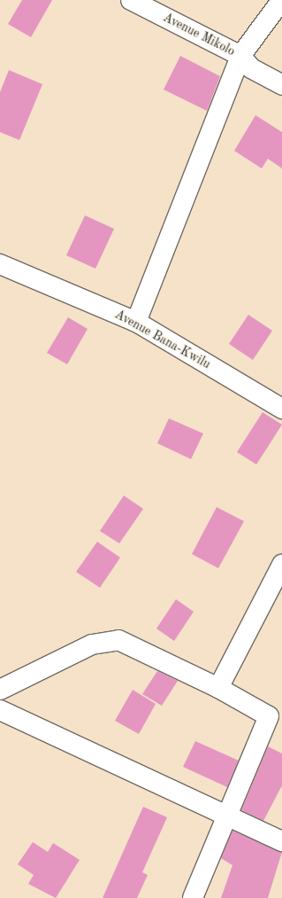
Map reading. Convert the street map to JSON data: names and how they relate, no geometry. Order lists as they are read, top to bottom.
{
  "streets": {
    "street": ["Avenue Mikolo", "Avenue Bana-Kwilu"]
  }
}
